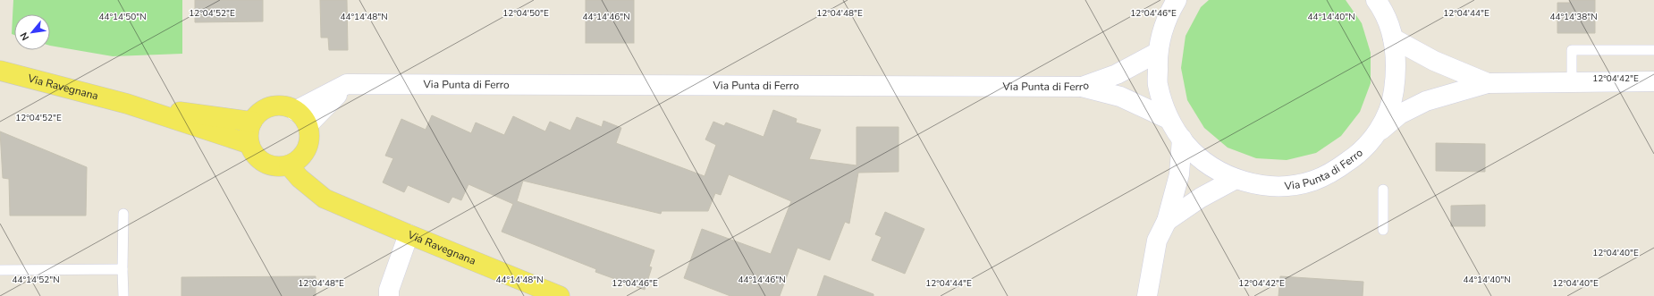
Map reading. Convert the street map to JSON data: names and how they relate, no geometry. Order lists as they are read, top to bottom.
{
  "streets": {
    "main road": ["Via Ravegnana"],
    "street": ["Via Punta di Ferro"]
  },
  "crossings": [
    ["Via Punta di Ferro", "Via Ravegnana"]
  ],
  "north": "bottom left",
  "coordinates": [
    "12°04'52\"E",
    "12°04'50\"E",
    "12°04'44\"E",
    "12°04'48\"E",
    "12°04'46\"E",
    "44°14'50\"N",
    "44°14'48\"N",
    "44°14'46\"N",
    "44°14'40\"N",
    "44°14'38\"N",
    "12°04'42\"E",
    "12°04'40\"E",
    "44°14'52\"N"
  ]
}
